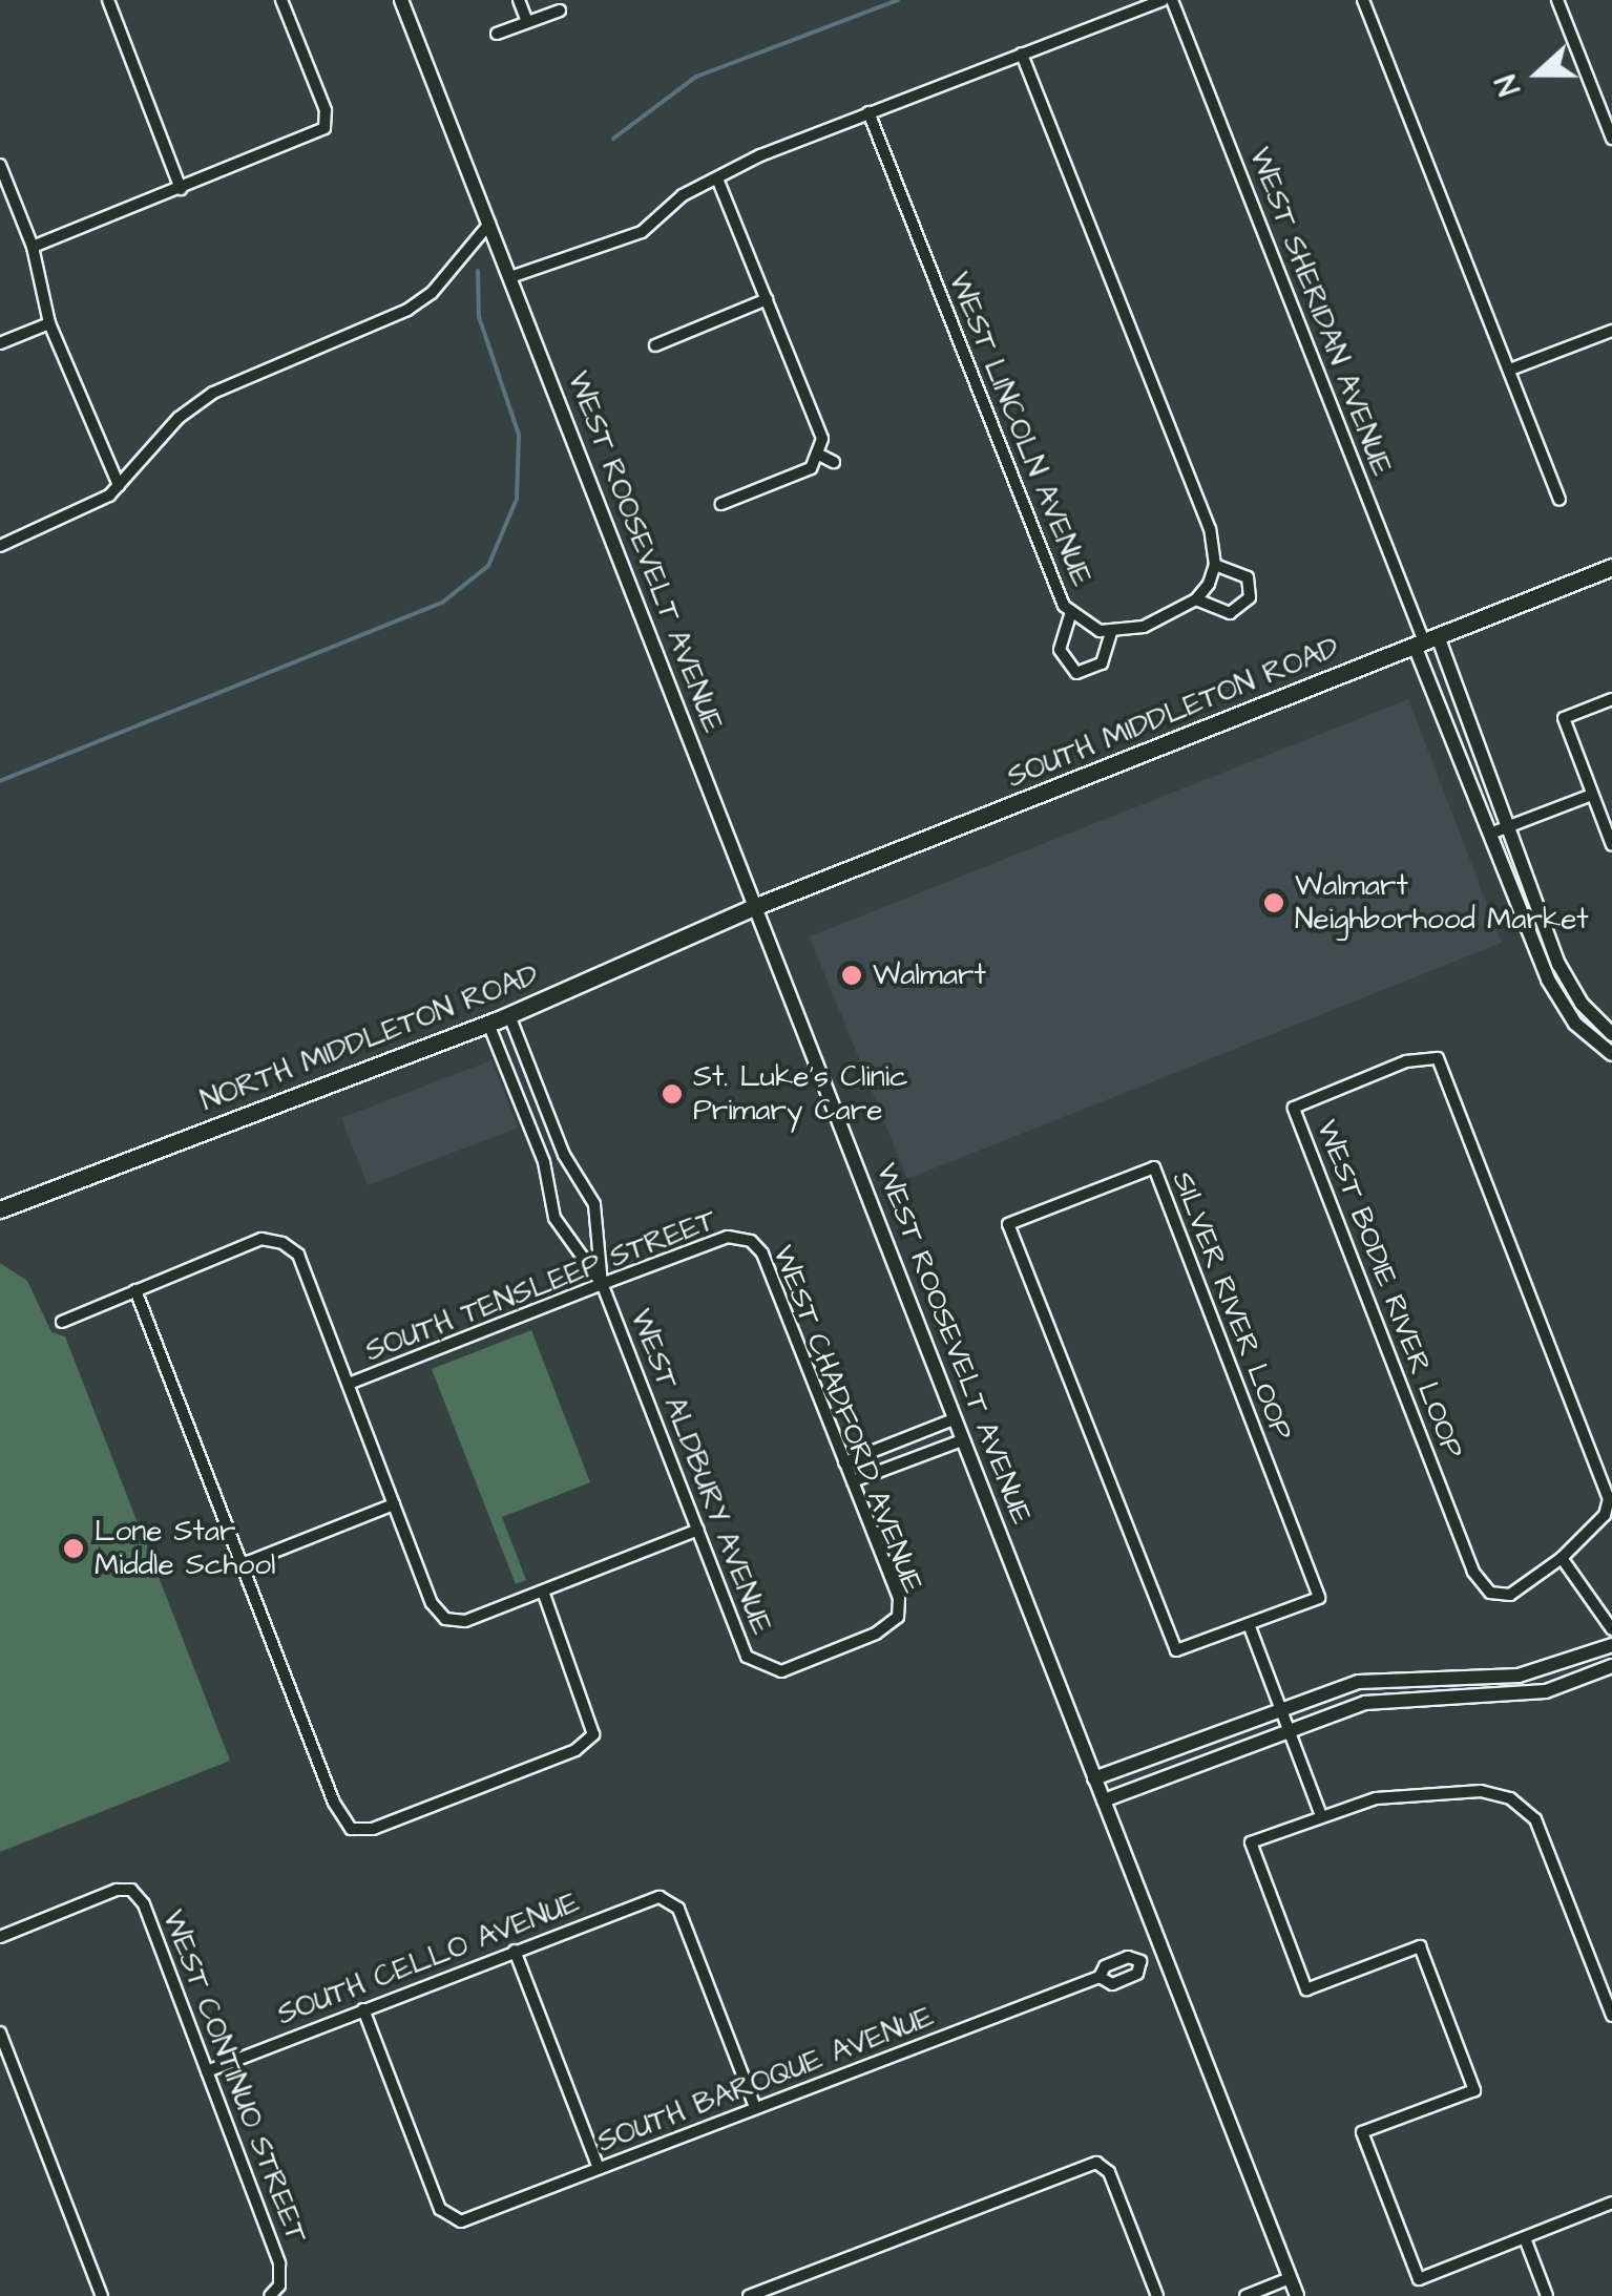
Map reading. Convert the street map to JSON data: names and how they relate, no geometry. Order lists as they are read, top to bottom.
{
  "streets": {
    "main road": ["SOUTH MIDDLETON ROAD", "NORTH MIDDLETON ROAD"],
    "street": [
      "WEST SHERIDAN AVENUE",
      "WEST LINCOLN AVENUE",
      "WEST ROOSEVELT AVENUE",
      "SOUTH TENSLEEP STREET",
      "WEST BODIE RIVER LOOP",
      "SILVER RIVER LOOP",
      "WEST CHADFORD AVENUE",
      "WEST ALDBURY AVENUE",
      "SOUTH CELLO AVENUE",
      "WEST CONTINUO STREET",
      "SOUTH BAROQUE AVENUE"
    ]
  },
  "crossings": [
    ["WEST SHERIDAN AVENUE", "SOUTH MIDDLETON ROAD"],
    ["WEST ROOSEVELT AVENUE", "SOUTH MIDDLETON ROAD"],
    ["WEST ROOSEVELT AVENUE", "NORTH MIDDLETON ROAD"],
    ["WEST ROOSEVELT AVENUE", "SOUTH BAROQUE AVENUE"],
    ["SOUTH MIDDLETON ROAD", "NORTH MIDDLETON ROAD"],
    ["NORTH MIDDLETON ROAD", "WEST ALDBURY AVENUE"],
    ["SOUTH TENSLEEP STREET", "WEST CHADFORD AVENUE"],
    ["SOUTH TENSLEEP STREET", "WEST ALDBURY AVENUE"],
    ["WEST CHADFORD AVENUE", "WEST ALDBURY AVENUE"],
    ["SOUTH CELLO AVENUE", "WEST CONTINUO STREET"],
    ["SOUTH CELLO AVENUE", "SOUTH BAROQUE AVENUE"]
  ],
  "places": [
    "Walmart Neighborhood Market",
    "Walmart",
    "St. Luke's Clinic Primary Care",
    "Lone Star Middle School"
  ],
  "north": "left"
}
